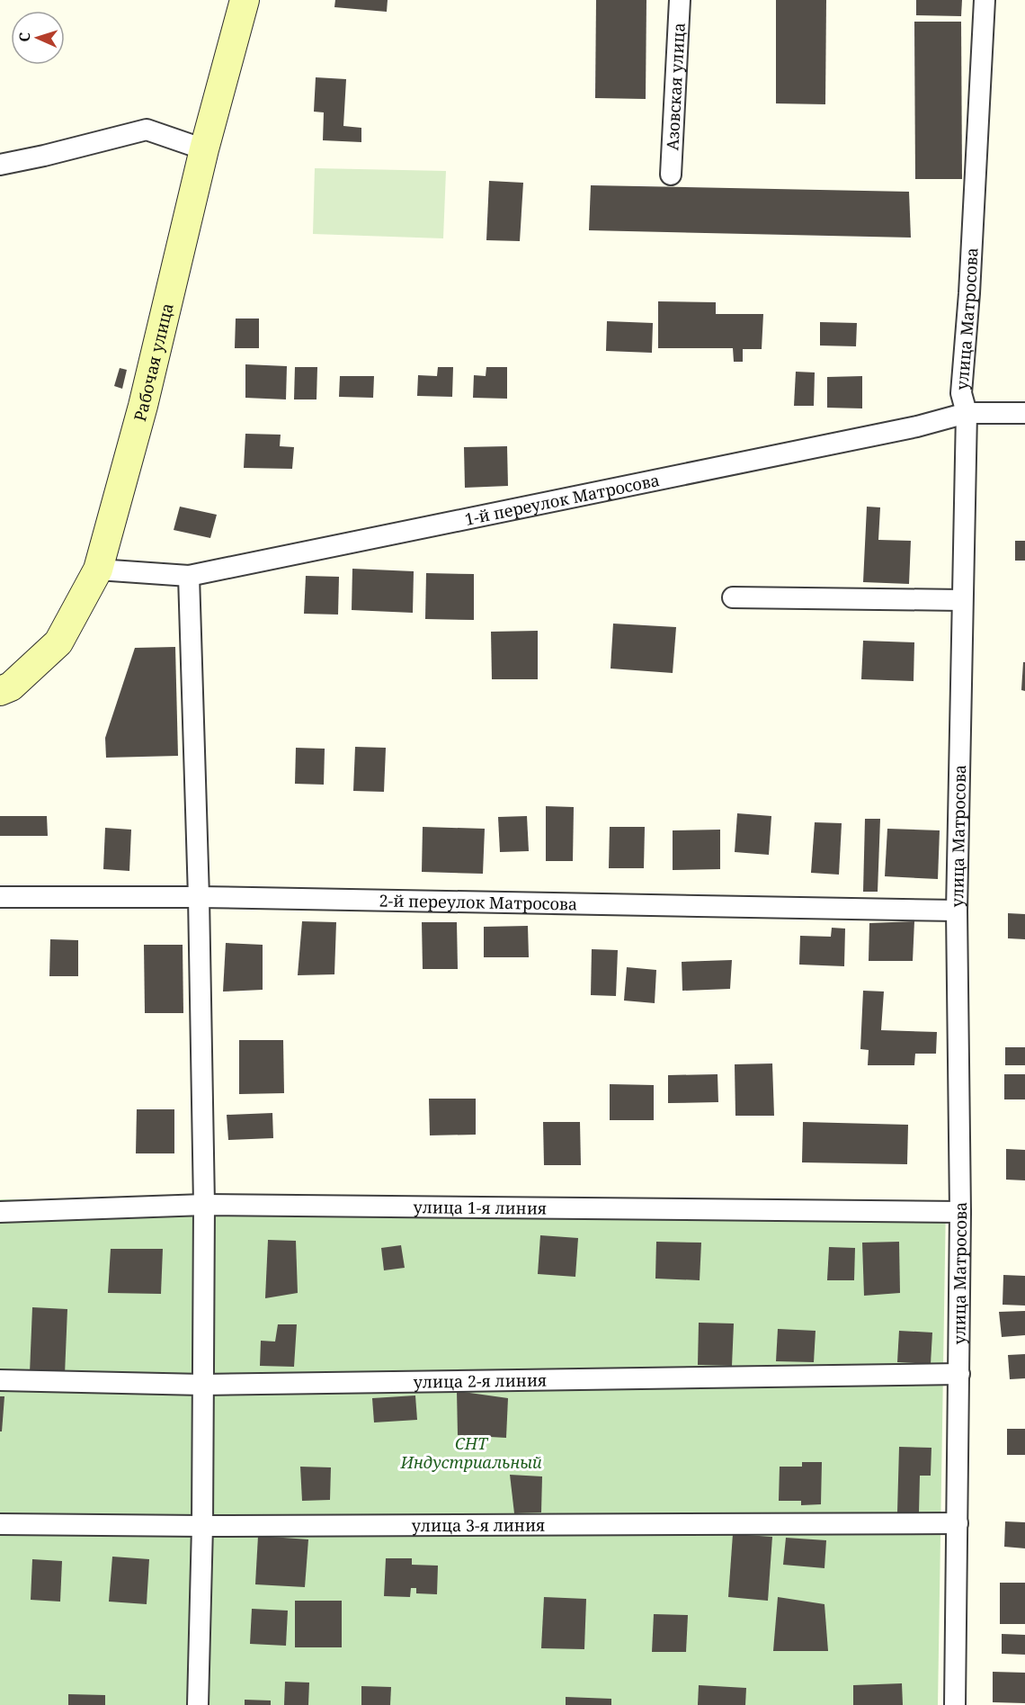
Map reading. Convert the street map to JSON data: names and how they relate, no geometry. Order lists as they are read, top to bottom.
{
  "streets": {
    "main road": ["Рабочая улица"],
    "street": [
      "Азовская улица",
      "улица Матросова",
      "1-й переулок Матросова",
      "2-й переулок Матросова",
      "улица 1-я линия",
      "улица 2-я линия",
      "улица 3-я линия"
    ]
  },
  "crossings": [
    ["улица Матросова", "1-й переулок Матросова"],
    ["улица Матросова", "2-й переулок Матросова"],
    ["улица Матросова", "улица 1-я линия"],
    ["улица Матросова", "улица 2-я линия"],
    ["улица Матросова", "улица 3-я линия"],
    ["Рабочая улица", "1-й переулок Матросова"]
  ],
  "parks": ["СНТ Индустриальный"],
  "north": "left"
}
